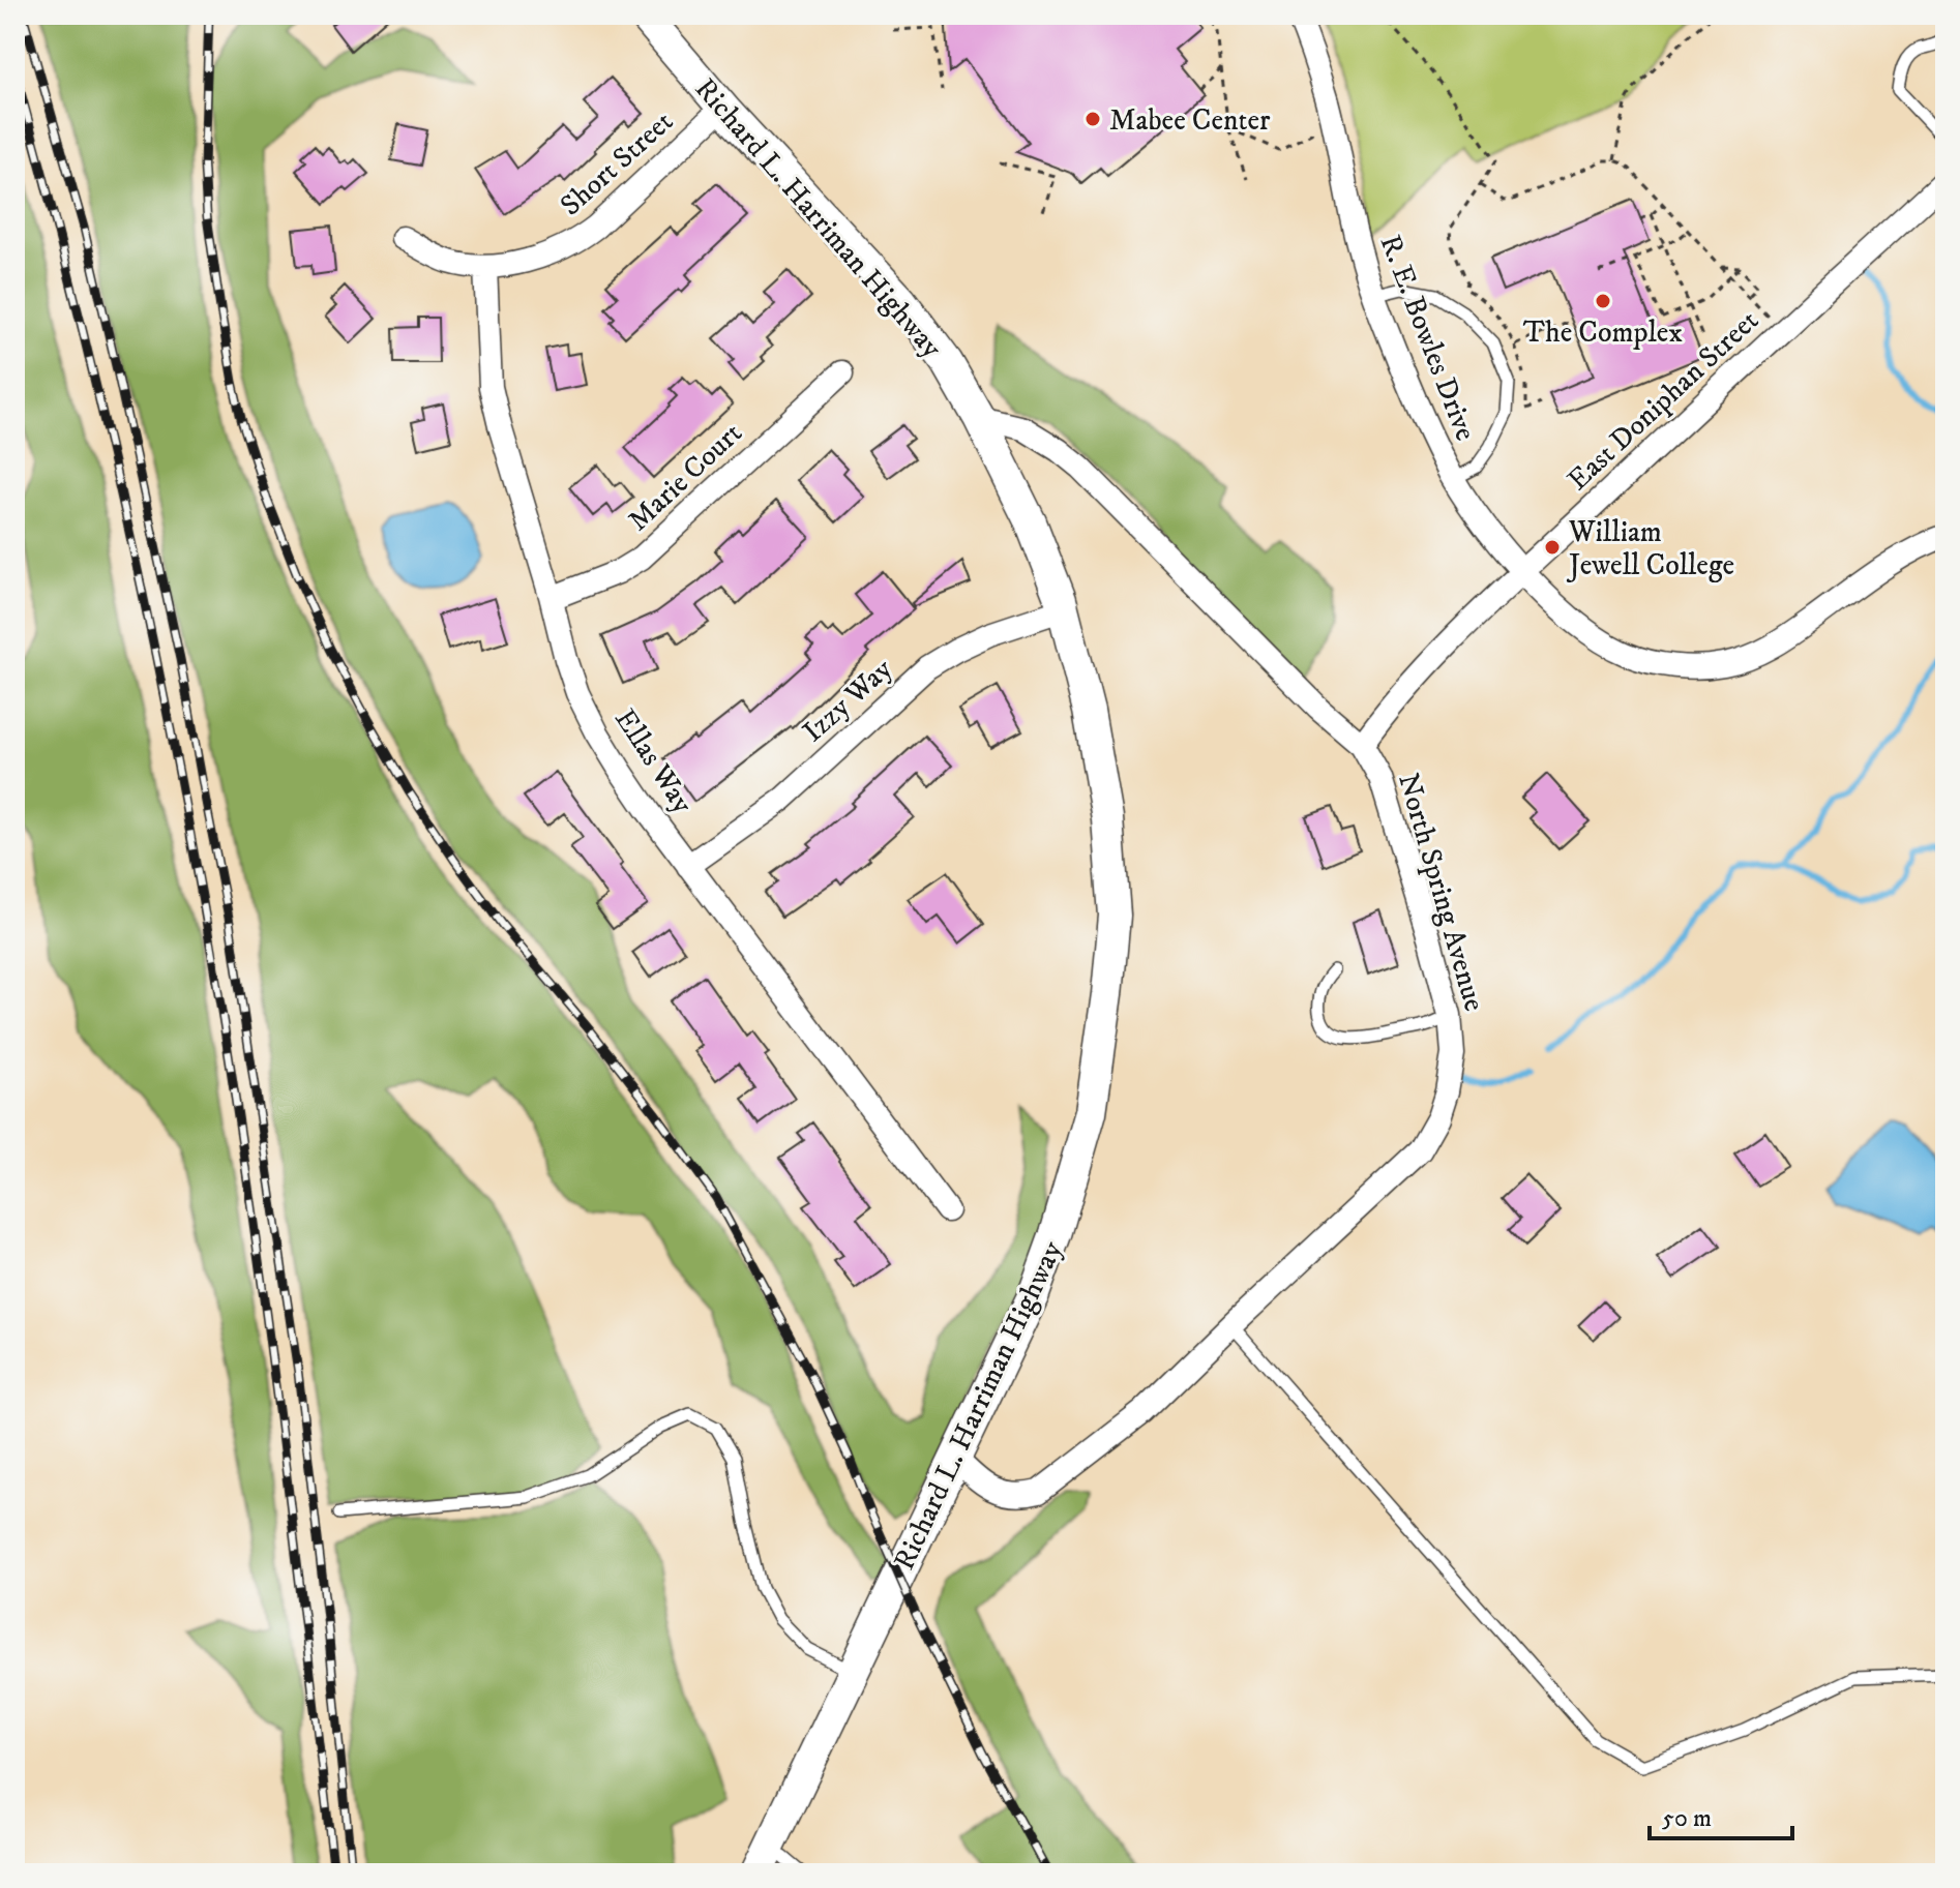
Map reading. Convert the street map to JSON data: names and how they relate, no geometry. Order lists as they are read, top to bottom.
{
  "streets": {
    "main road": ["Richard L. Harriman Highway"],
    "street": [
      "Short Street",
      "R. E. Bowles Drive",
      "East Doniphan Street",
      "Marie Court",
      "Izzy Way",
      "Ellas Way",
      "North Spring Avenue"
    ]
  },
  "crossings": [
    ["Short Street", "Richard L. Harriman Highway"],
    ["Short Street", "Ellas Way"],
    ["Richard L. Harriman Highway", "Izzy Way"],
    ["Richard L. Harriman Highway", "North Spring Avenue"],
    ["R. E. Bowles Drive", "East Doniphan Street"],
    ["East Doniphan Street", "North Spring Avenue"],
    ["Marie Court", "Ellas Way"],
    ["Izzy Way", "Ellas Way"]
  ],
  "places": ["Mabee Center", "The Complex", "William Jewell College"],
  "scale_bar": "50 m"
}
